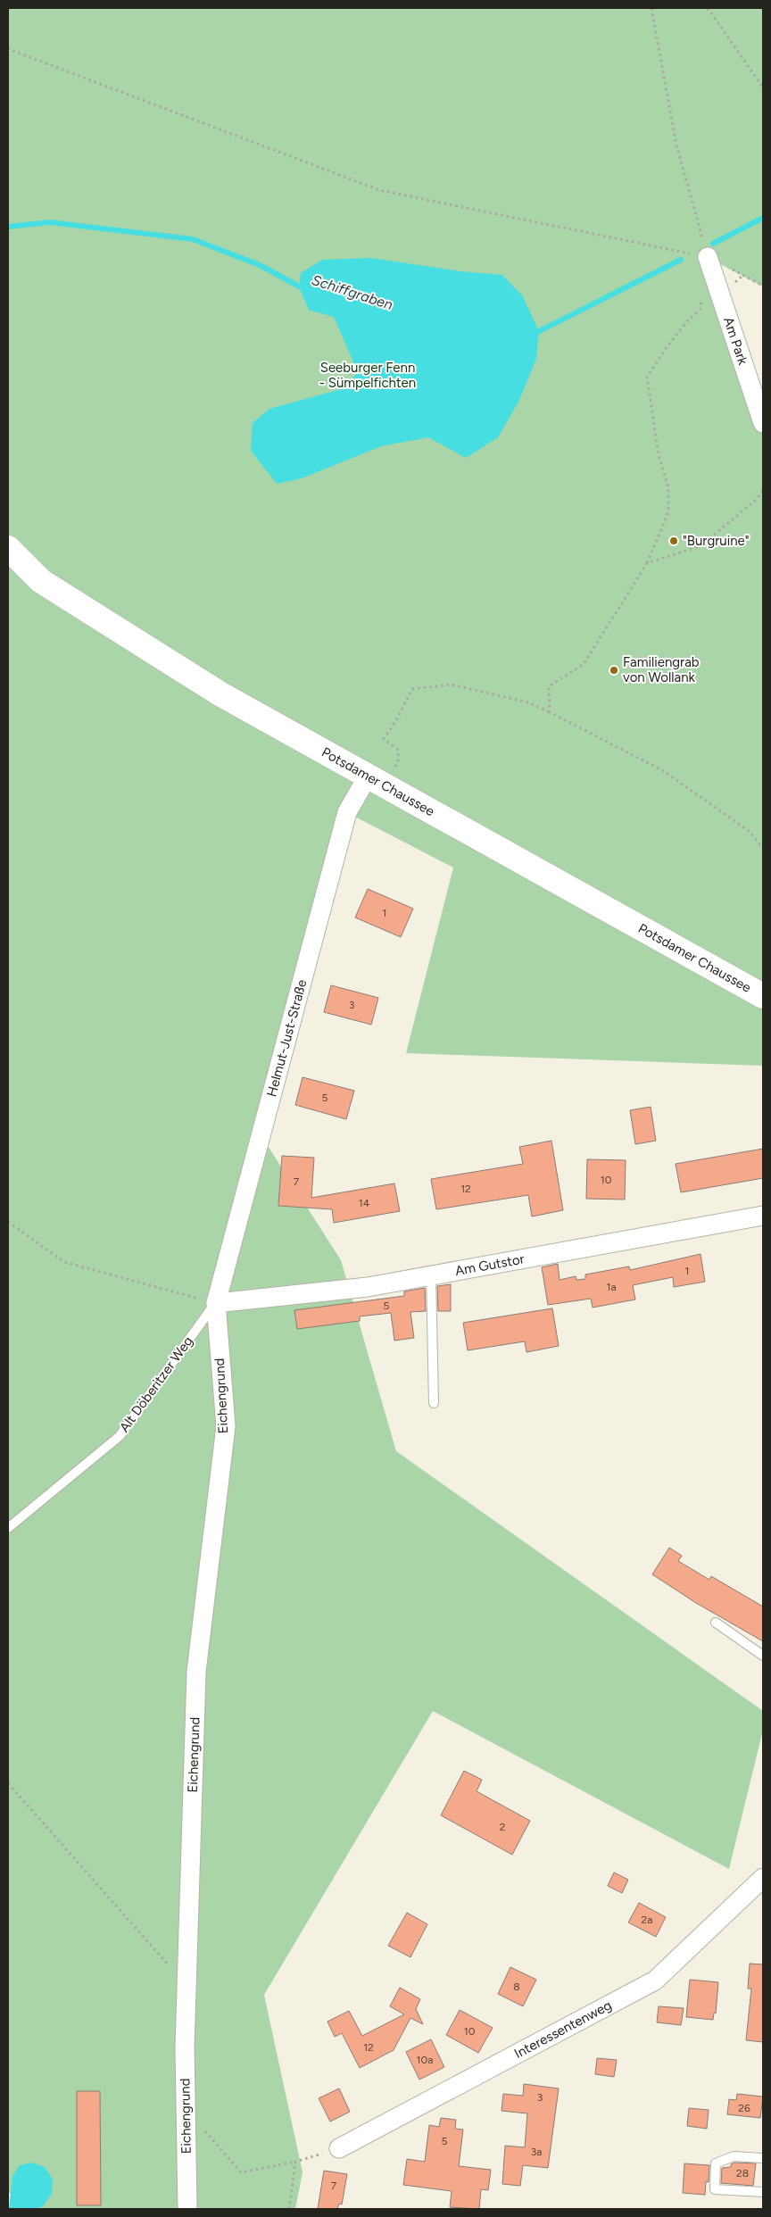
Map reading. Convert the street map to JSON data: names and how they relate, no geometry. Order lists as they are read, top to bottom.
{
  "streets": {
    "main road": ["Potsdamer Chaussee"],
    "street": [
      "Am Park",
      "Helmut-Just-Straße",
      "Am Gutstor",
      "Eichengrund",
      "Interessentenweg"
    ],
    "lane": ["Alt Döberitzer Weg"]
  },
  "crossings": [
    ["Potsdamer Chaussee", "Helmut-Just-Straße"],
    ["Helmut-Just-Straße", "Am Gutstor"],
    ["Helmut-Just-Straße", "Alt Döberitzer Weg"],
    ["Helmut-Just-Straße", "Eichengrund"],
    ["Am Gutstor", "Alt Döberitzer Weg"],
    ["Am Gutstor", "Eichengrund"],
    ["Alt Döberitzer Weg", "Eichengrund"]
  ],
  "water": ["Schiffgraben"],
  "parks": ["Seeburger Fenn - Sümpelfichten"],
  "places": ["\"Burgruine\"", "Familiengrab von Wollank"],
  "house_numbers": [
    "1",
    "3",
    "5",
    "10",
    "7",
    "12",
    "14",
    "1",
    "1a",
    "5",
    "2",
    "2a",
    "8",
    "10",
    "12",
    "10a",
    "3",
    "26",
    "5",
    "3a",
    "28",
    "7"
  ]
}
